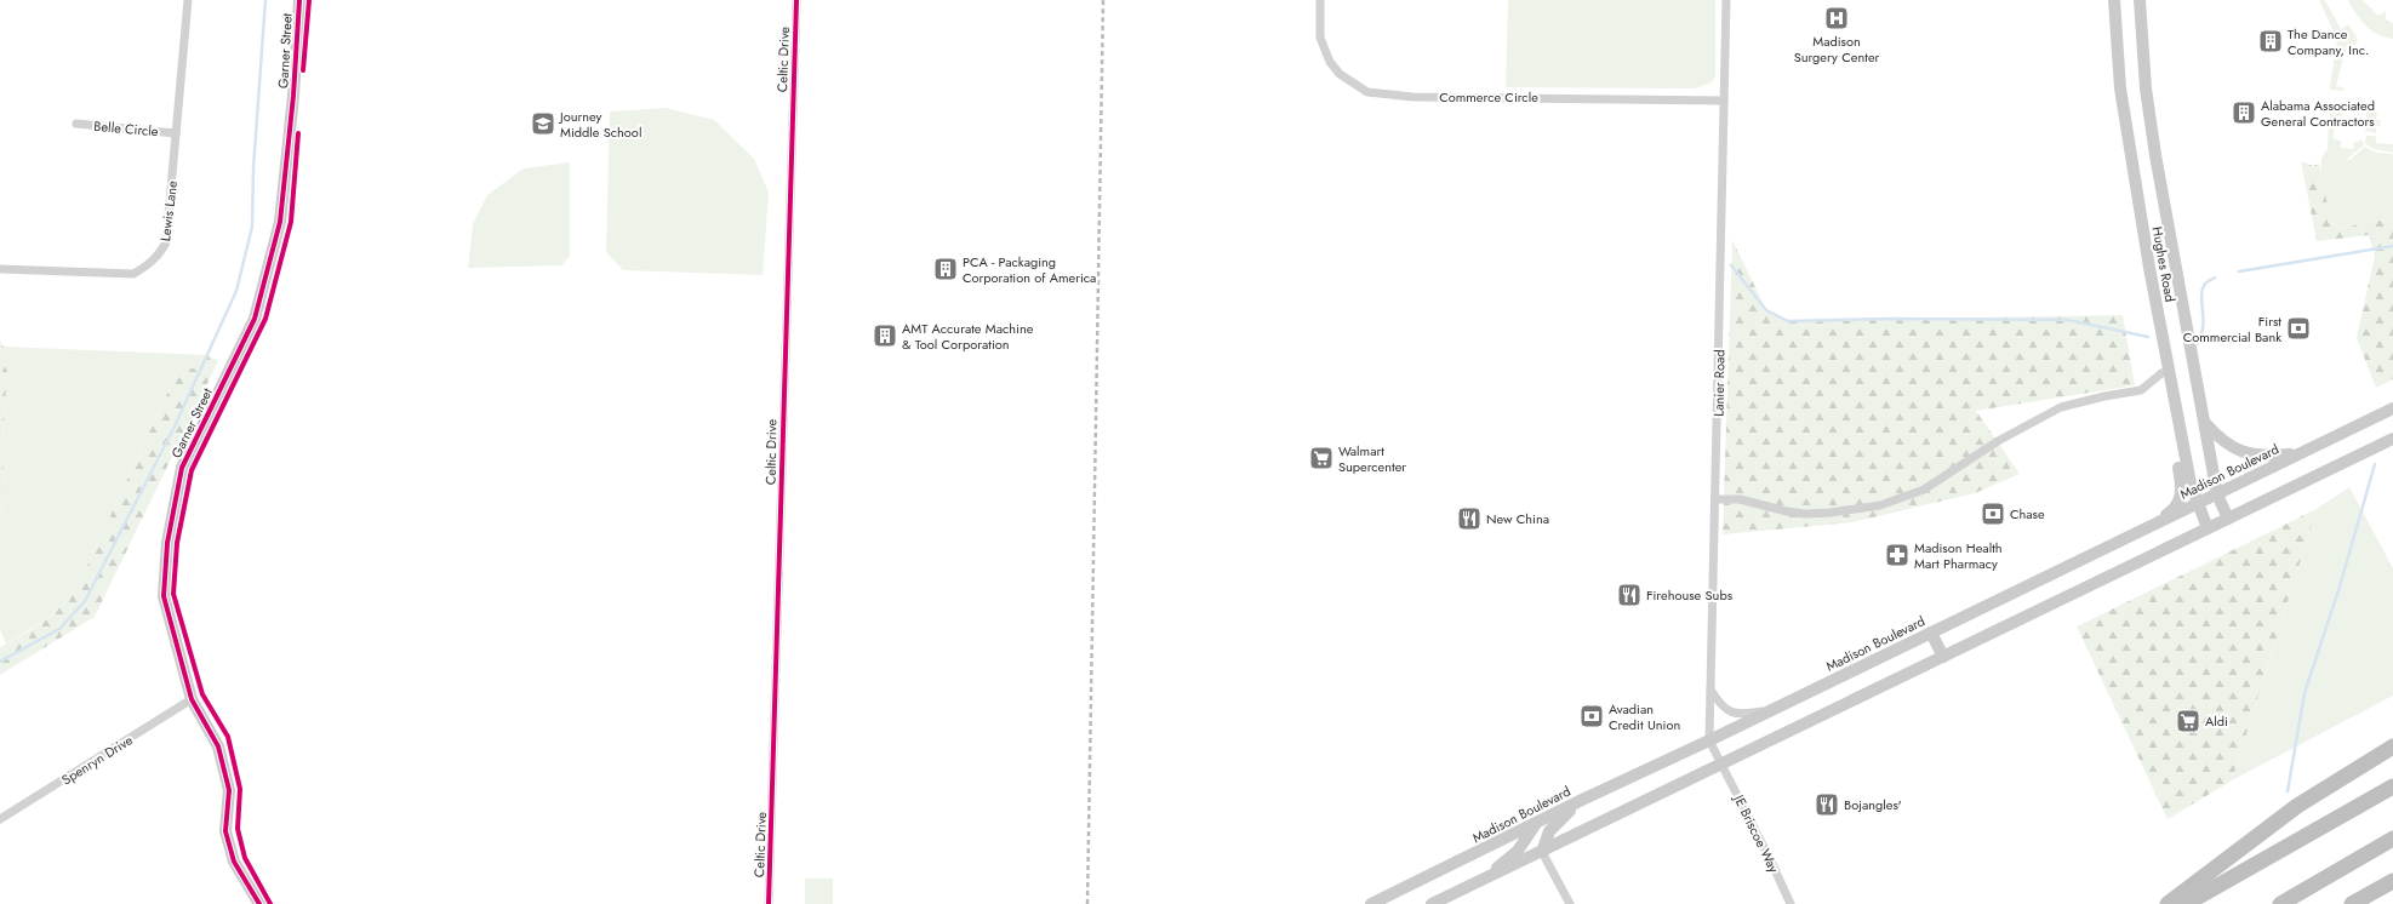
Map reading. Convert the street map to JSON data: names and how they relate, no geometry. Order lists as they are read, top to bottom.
{
  "streets": {
    "main road": ["Garner Street", "Hughes Road", "Madison Boulevard"],
    "street": [
      "Celtic Drive",
      "Commerce Circle",
      "Belle Circle",
      "Lewis Lane",
      "Lanier Road",
      "Spenryn Drive",
      "JE Briscoe Way"
    ]
  },
  "crossings": [
    ["Garner Street", "Spenryn Drive"],
    ["Commerce Circle", "Lanier Road"],
    ["Belle Circle", "Lewis Lane"],
    ["Hughes Road", "Madison Boulevard"],
    ["Lanier Road", "Madison Boulevard"]
  ],
  "places": {
    "hospital": ["Madison Surgery Center"],
    "building": [
      "The Dance Company, Inc.",
      "Alabama Associated General Contractors",
      "PCA - Packaging Corporation of America",
      "AMT Accurate Machine & Tool Corporation"
    ],
    "school or university": ["Journey Middle School"],
    "bank": ["First Commercial Bank", "Chase", "Avadian Credit Union"],
    "supermarket": ["Walmart Supercenter", "Aldi"],
    "restaurant": ["New China", "Firehouse Subs", "Bojangles'"],
    "pharmacy": ["Madison Health Mart Pharmacy"]
  }
}
